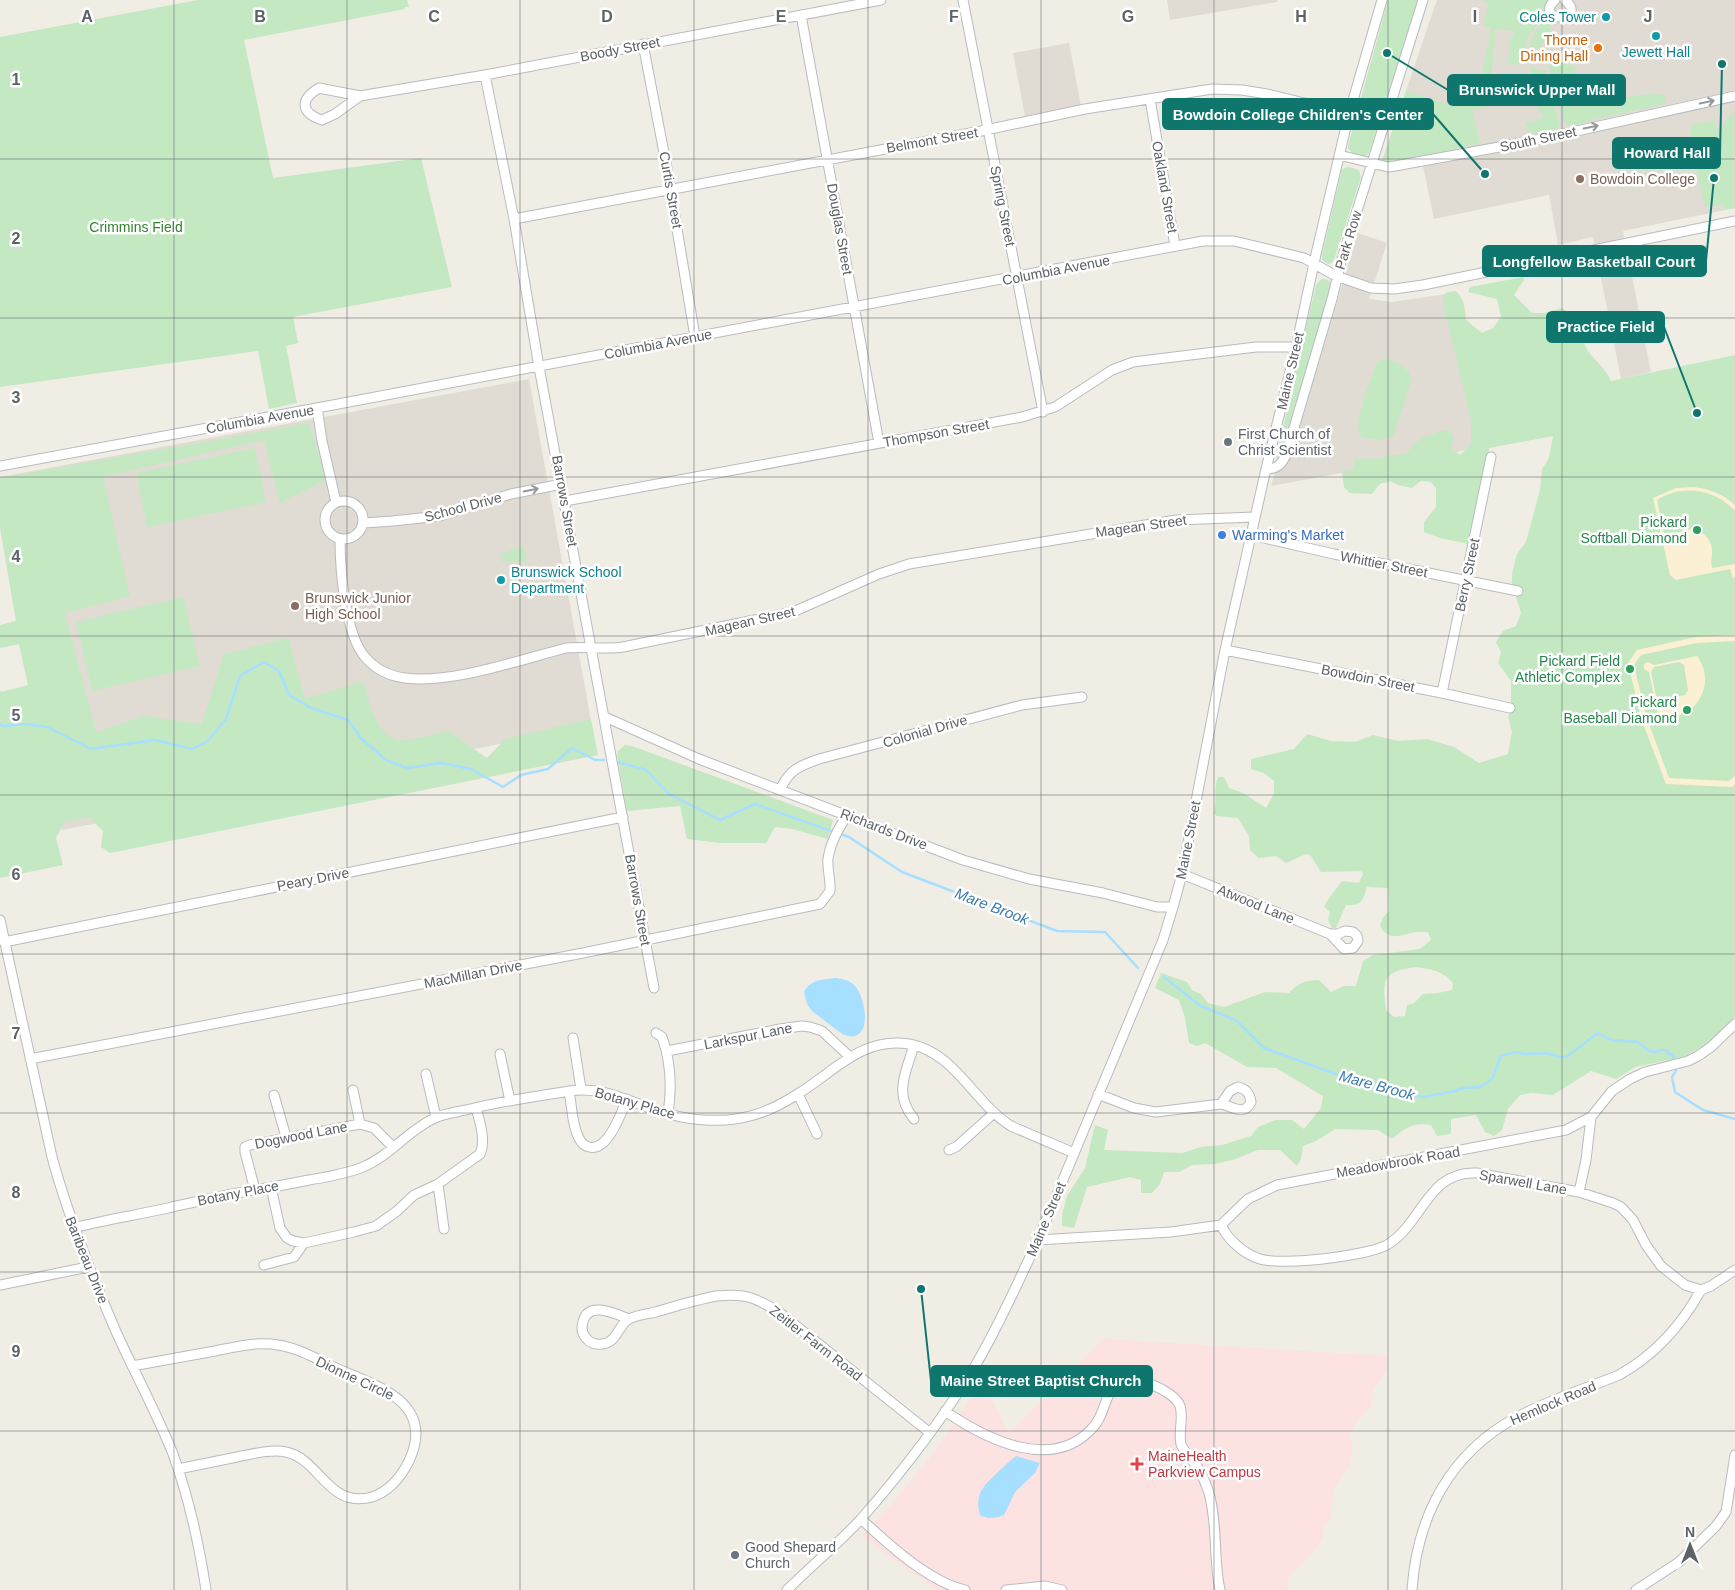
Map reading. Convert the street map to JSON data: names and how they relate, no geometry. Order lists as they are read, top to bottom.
{
  "streets": {
    "street": [
      "Boody Street",
      "South Street",
      "Belmont Street",
      "Oakland Street",
      "Curtis Street",
      "Spring Street",
      "Douglas Street",
      "Park Row",
      "Columbia Avenue",
      "Maine Street",
      "Thompson Street",
      "Barrows Street",
      "School Drive",
      "Magean Street",
      "Whittier Street",
      "Berry Street",
      "Bowdoin Street",
      "Colonial Drive",
      "Richards Drive",
      "Peary Drive",
      "Atwood Lane",
      "MacMillan Drive",
      "Larkspur Lane",
      "Botany Place",
      "Dogwood Lane",
      "Meadowbrook Road",
      "Sparwell Lane",
      "Baribeau Drive",
      "Zeitler Farm Road",
      "Dionne Circle",
      "Hemlock Road"
    ]
  },
  "crossings": [
    ["Boody Street", "Curtis Street"],
    ["Boody Street", "Douglas Street"],
    ["Boody Street", "Barrows Street"],
    ["South Street", "Park Row"],
    ["South Street", "Maine Street"],
    ["Belmont Street", "Oakland Street"],
    ["Belmont Street", "Curtis Street"],
    ["Belmont Street", "Spring Street"],
    ["Belmont Street", "Douglas Street"],
    ["Belmont Street", "Maine Street"],
    ["Belmont Street", "Barrows Street"],
    ["Oakland Street", "Columbia Avenue"],
    ["Curtis Street", "Columbia Avenue"],
    ["Spring Street", "Columbia Avenue"],
    ["Spring Street", "Thompson Street"],
    ["Douglas Street", "Columbia Avenue"],
    ["Douglas Street", "Thompson Street"],
    ["Park Row", "Columbia Avenue"],
    ["Park Row", "Maine Street"],
    ["Columbia Avenue", "Maine Street"],
    ["Columbia Avenue", "Barrows Street"],
    ["Maine Street", "Thompson Street"],
    ["Maine Street", "Magean Street"],
    ["Maine Street", "Whittier Street"],
    ["Maine Street", "Bowdoin Street"],
    ["Maine Street", "Richards Drive"],
    ["Maine Street", "Atwood Lane"],
    ["Maine Street", "Botany Place"],
    ["Maine Street", "Zeitler Farm Road"],
    ["Thompson Street", "Barrows Street"],
    ["Barrows Street", "School Drive"],
    ["Barrows Street", "Magean Street"],
    ["Barrows Street", "Richards Drive"],
    ["Barrows Street", "Peary Drive"],
    ["Barrows Street", "MacMillan Drive"],
    ["School Drive", "Magean Street"],
    ["Whittier Street", "Berry Street"],
    ["Berry Street", "Bowdoin Street"],
    ["Colonial Drive", "Richards Drive"],
    ["Richards Drive", "MacMillan Drive"],
    ["Peary Drive", "Baribeau Drive"],
    ["MacMillan Drive", "Baribeau Drive"],
    ["Larkspur Lane", "Botany Place"],
    ["Botany Place", "Dogwood Lane"],
    ["Botany Place", "Baribeau Drive"],
    ["Meadowbrook Road", "Sparwell Lane"],
    ["Sparwell Lane", "Hemlock Road"],
    ["Baribeau Drive", "Dionne Circle"]
  ],
  "one_way": ["South Street", "School Drive"],
  "water": ["Mare Brook"],
  "parks": ["Crimmins Field"],
  "places": {
    "other": [
      "Coles Tower",
      "Jewett Hall",
      "Thorne Dining Hall",
      "Brunswick Upper Mall",
      "Howard Hall",
      "Bowdoin College Children's Center",
      "Longfellow Basketball Court",
      "Bowdoin College",
      "Practice Field",
      "First Church of Christ Scientist",
      "Pickard Softball Diamond",
      "Warming's Market",
      "Brunswick School Department",
      "Brunswick Junior High School",
      "Pickard Field Athletic Complex",
      "Pickard Baseball Diamond",
      "Maine Street Baptist Church",
      "Good Shepard Church"
    ],
    "health": ["MaineHealth Parkview Campus"]
  },
  "north": "top",
  "grid": {
    "columns": [
      "A",
      "B",
      "C",
      "D",
      "E",
      "F",
      "G",
      "H",
      "I",
      "J"
    ],
    "rows": [
      "1",
      "2",
      "3",
      "4",
      "5",
      "6",
      "7",
      "8",
      "9"
    ]
  }
}
